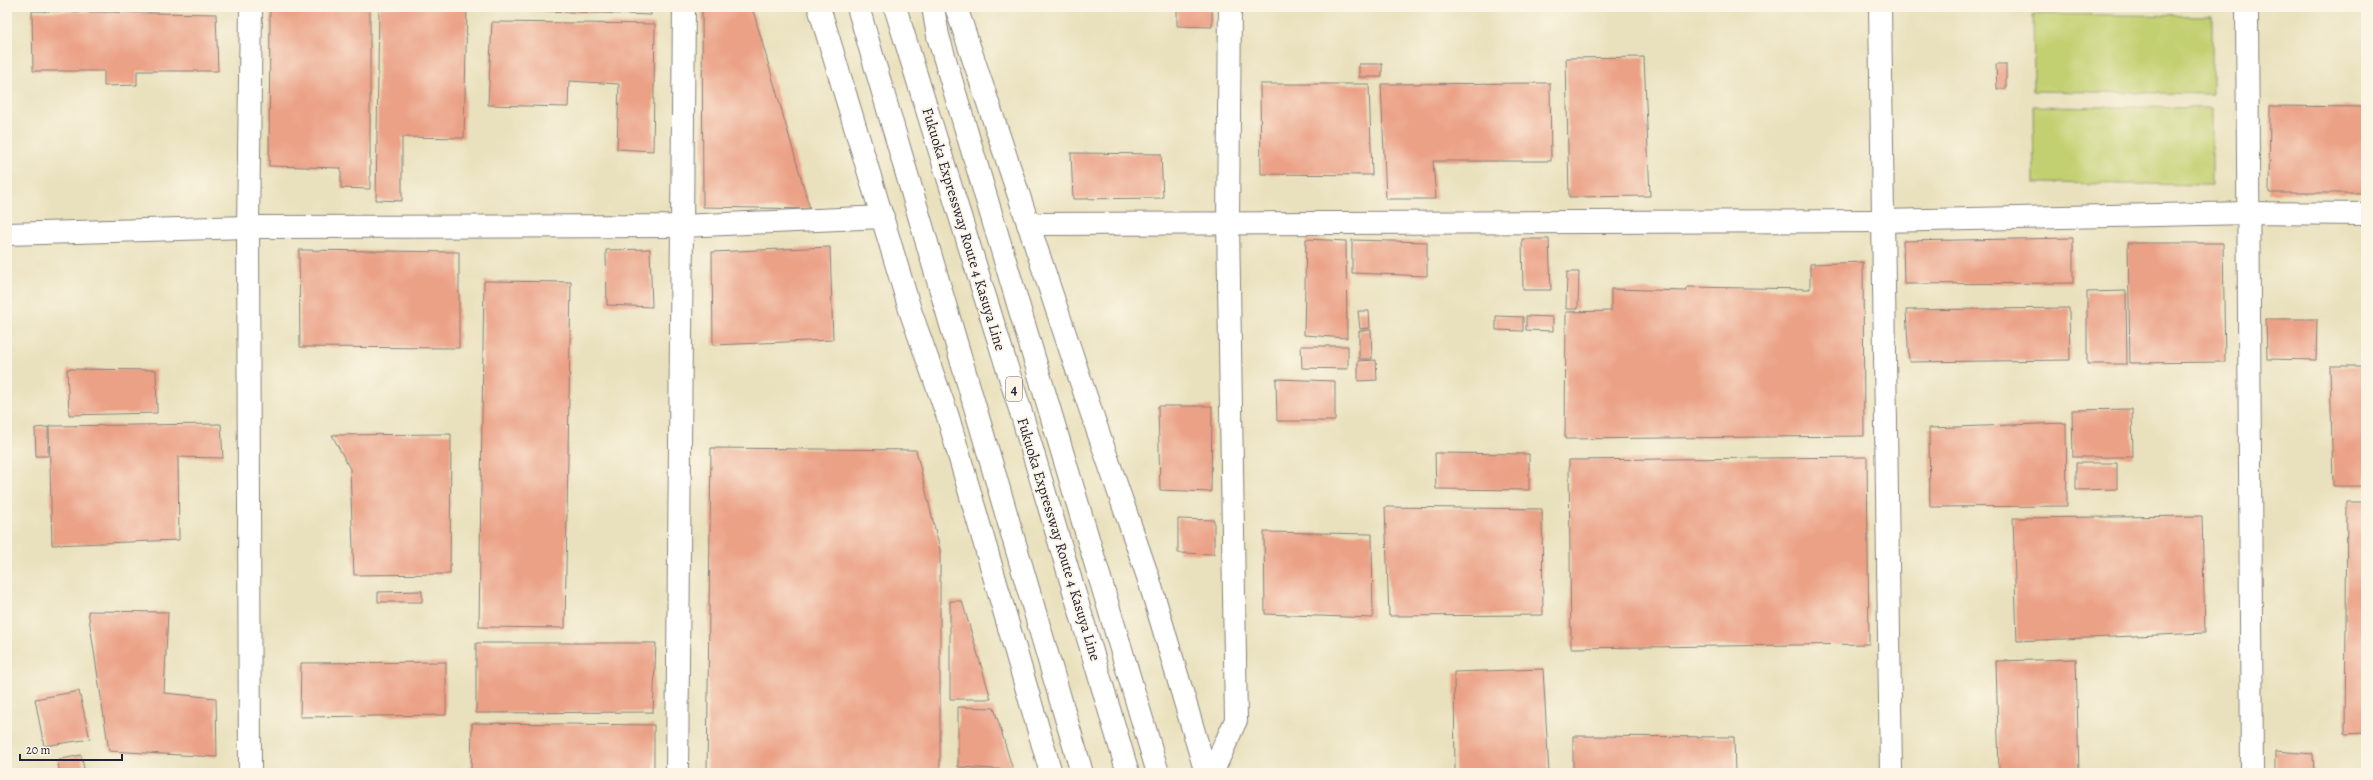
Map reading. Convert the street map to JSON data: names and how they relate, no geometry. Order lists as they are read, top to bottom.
{
  "streets": {
    "main road": ["Fukuoka Expressway Route 4 Kasuya Line", "4"]
  },
  "scale_bar": "20 m"
}
